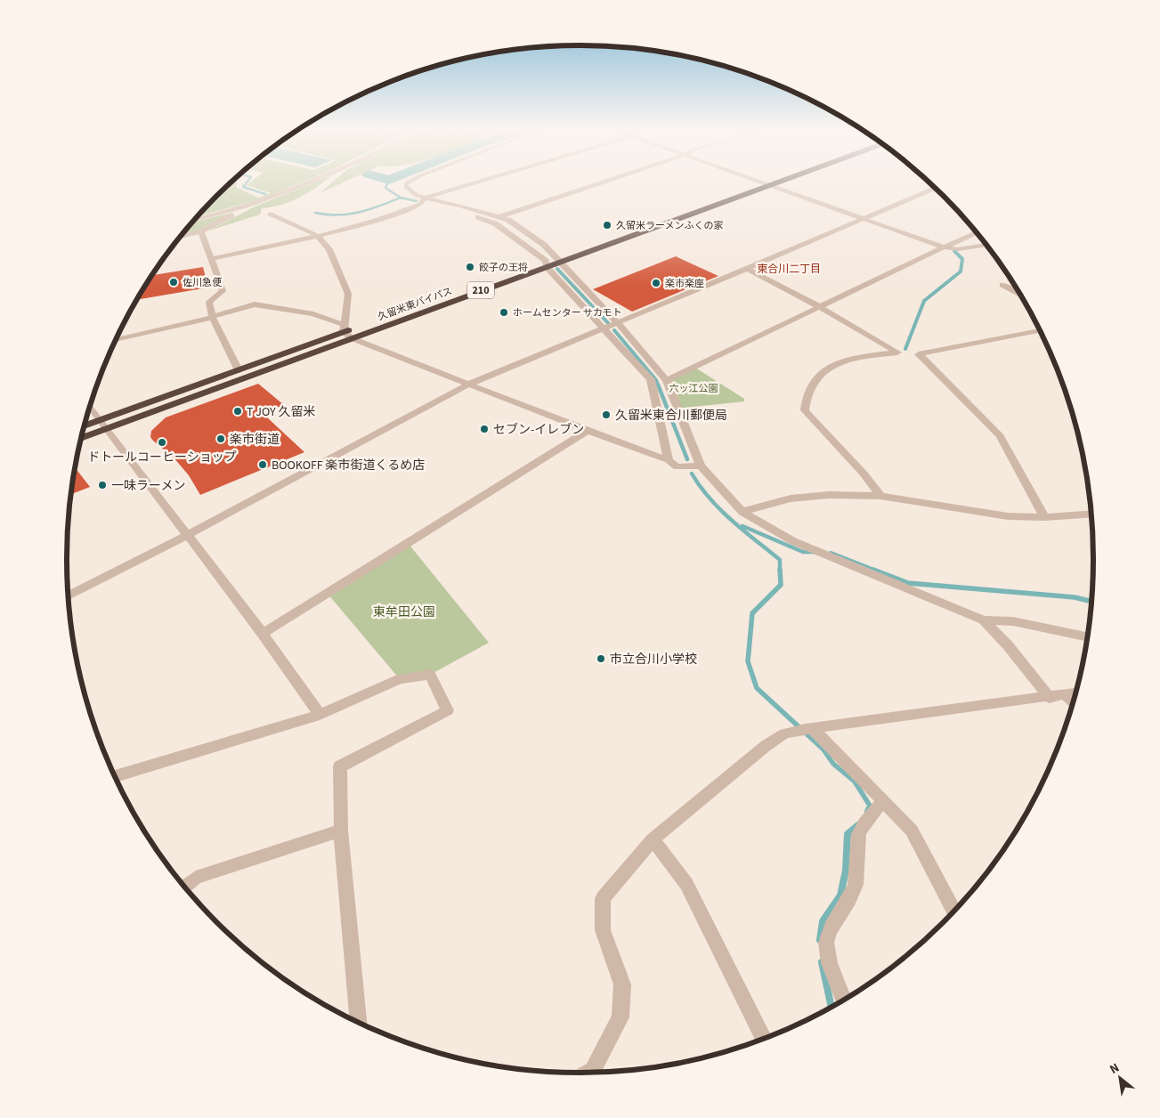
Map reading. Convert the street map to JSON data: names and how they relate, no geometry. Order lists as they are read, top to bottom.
{
  "streets": {
    "highway": ["210", "久留米東バイパス"]
  },
  "districts": ["東合川二丁目"],
  "parks": ["六ッ江公園", "東牟田公園"],
  "places": [
    "久留米ラーメンふくの家",
    "餃子の王将",
    "佐川急便",
    "楽市楽座",
    "ホームセンター サカモト",
    "T JOY 久留米",
    "久留米東合川郵便局",
    "セブン-イレブン",
    "楽市街道",
    "ドトールコーヒーショップ",
    "BOOKOFF 楽市街道くるめ店",
    "一味ラーメン",
    "市立合川小学校"
  ],
  "north": "top left"
}
